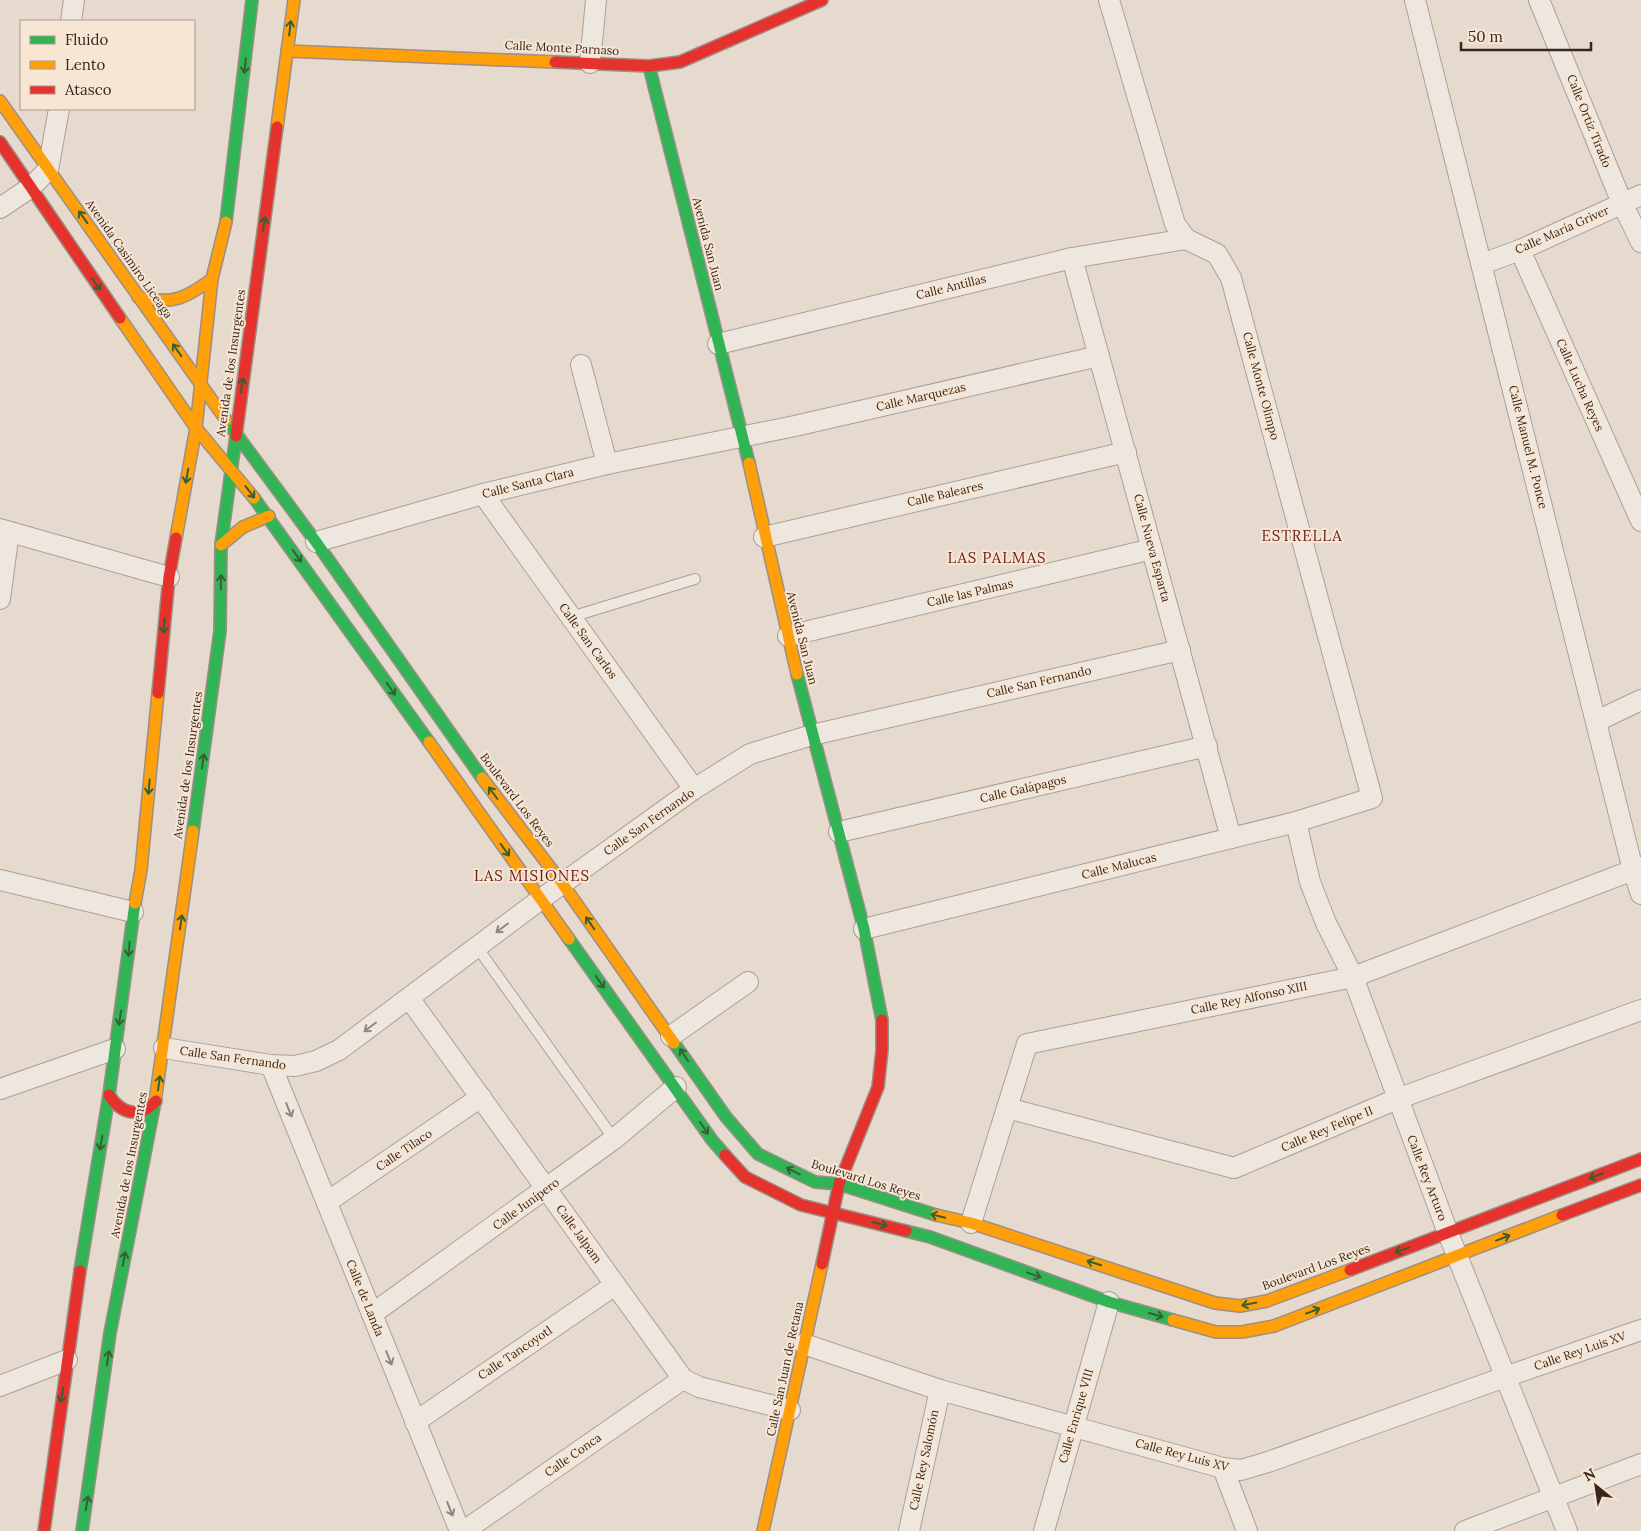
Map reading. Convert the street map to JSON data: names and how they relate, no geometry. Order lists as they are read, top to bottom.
{
  "streets": {
    "main road": [
      "Calle Monte Parnaso",
      "Avenida San Juan",
      "Avenida Casimiro Liceaga",
      "Avenida de los Insurgentes",
      "Boulevard Los Reyes",
      "Calle San Juan de Retana"
    ],
    "street": [
      "Calle Ortiz Tirado",
      "Calle María Griver",
      "Calle Antillas",
      "Calle Lucha Reyes",
      "Calle Monte Olimpo",
      "Calle Marquezas",
      "Calle Manuel M. Ponce",
      "Calle Santa Clara",
      "Calle Baleares",
      "Calle Nueva Esparta",
      "Calle las Palmas",
      "Calle San Carlos",
      "Calle San Fernando",
      "Calle Galápagos",
      "Calle Malucas",
      "Calle Rey Alfonso XIII",
      "Calle Rey Felipe II",
      "Calle Tilaco",
      "Calle Rey Arturo",
      "Calle Junípero",
      "Calle Jalpam",
      "Calle de Landa",
      "Calle Rey Luis XV",
      "Calle Tancoyotl",
      "Calle Enrique VIII",
      "Calle Conca",
      "Calle Rey Salomón"
    ]
  },
  "crossings": [
    ["Calle Monte Parnaso", "Avenida San Juan"],
    ["Calle Monte Parnaso", "Avenida de los Insurgentes"],
    ["Calle Ortiz Tirado", "Calle María Griver"],
    ["Calle María Griver", "Calle Lucha Reyes"],
    ["Calle María Griver", "Calle Manuel M. Ponce"],
    ["Avenida San Juan", "Calle Antillas"],
    ["Avenida San Juan", "Calle Marquezas"],
    ["Avenida San Juan", "Calle Santa Clara"],
    ["Avenida San Juan", "Calle Baleares"],
    ["Avenida San Juan", "Calle las Palmas"],
    ["Avenida San Juan", "Calle San Fernando"],
    ["Avenida San Juan", "Calle Galápagos"],
    ["Avenida San Juan", "Boulevard Los Reyes"],
    ["Avenida San Juan", "Calle Malucas"],
    ["Avenida San Juan", "Calle San Juan de Retana"],
    ["Avenida Casimiro Liceaga", "Avenida de los Insurgentes"],
    ["Avenida Casimiro Liceaga", "Boulevard Los Reyes"],
    ["Calle Antillas", "Calle Monte Olimpo"],
    ["Calle Antillas", "Calle Nueva Esparta"],
    ["Avenida de los Insurgentes", "Calle San Fernando"],
    ["Avenida de los Insurgentes", "Boulevard Los Reyes"],
    ["Calle Monte Olimpo", "Calle Malucas"],
    ["Calle Marquezas", "Calle Santa Clara"],
    ["Calle Marquezas", "Calle Nueva Esparta"],
    ["Calle Manuel M. Ponce", "Calle Rey Alfonso XIII"],
    ["Calle Santa Clara", "Calle San Carlos"],
    ["Calle Santa Clara", "Boulevard Los Reyes"],
    ["Calle Baleares", "Calle Nueva Esparta"],
    ["Calle Nueva Esparta", "Calle las Palmas"],
    ["Calle Nueva Esparta", "Calle San Fernando"],
    ["Calle Nueva Esparta", "Calle Galápagos"],
    ["Calle Nueva Esparta", "Calle Malucas"],
    ["Calle San Carlos", "Calle San Fernando"],
    ["Calle San Fernando", "Boulevard Los Reyes"],
    ["Calle San Fernando", "Calle Jalpam"],
    ["Calle San Fernando", "Calle de Landa"],
    ["Boulevard Los Reyes", "Calle Rey Alfonso XIII"],
    ["Boulevard Los Reyes", "Calle Rey Arturo"],
    ["Calle Malucas", "Calle Rey Arturo"],
    ["Calle Rey Alfonso XIII", "Calle Rey Felipe II"],
    ["Calle Rey Alfonso XIII", "Calle Rey Arturo"],
    ["Calle Rey Felipe II", "Calle Rey Arturo"],
    ["Calle Tilaco", "Calle Jalpam"],
    ["Calle Tilaco", "Calle de Landa"],
    ["Calle Rey Arturo", "Calle Rey Luis XV"],
    ["Calle Junípero", "Calle Jalpam"],
    ["Calle Junípero", "Calle de Landa"],
    ["Calle Jalpam", "Calle Tancoyotl"],
    ["Calle Jalpam", "Calle Conca"],
    ["Calle de Landa", "Calle Tancoyotl"],
    ["Calle Rey Luis XV", "Calle San Juan de Retana"],
    ["Calle Rey Luis XV", "Calle Enrique VIII"],
    ["Calle Rey Luis XV", "Calle Rey Salomón"]
  ],
  "one_way": ["Calle de Landa"],
  "districts": ["ESTRELLA", "LAS PALMAS", "LAS MISIONES"],
  "legend": ["Fluido", "Lento", "Atasco"],
  "scale_bar": "50 m",
  "north": "top left"
}
